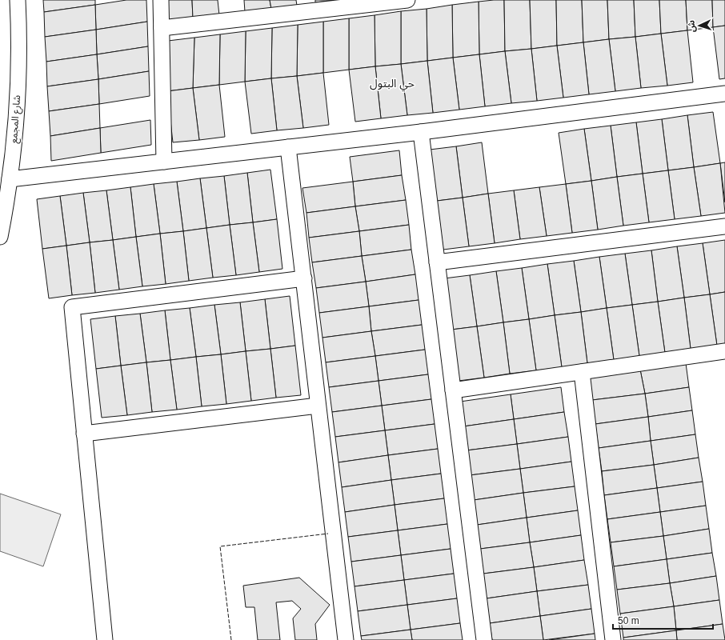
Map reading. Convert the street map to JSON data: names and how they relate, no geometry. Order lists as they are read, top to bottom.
{
  "streets": {
    "street": ["شارع المجمع"]
  },
  "districts": ["حي البتول"],
  "scale_bar": "50 m",
  "north": "left"
}
